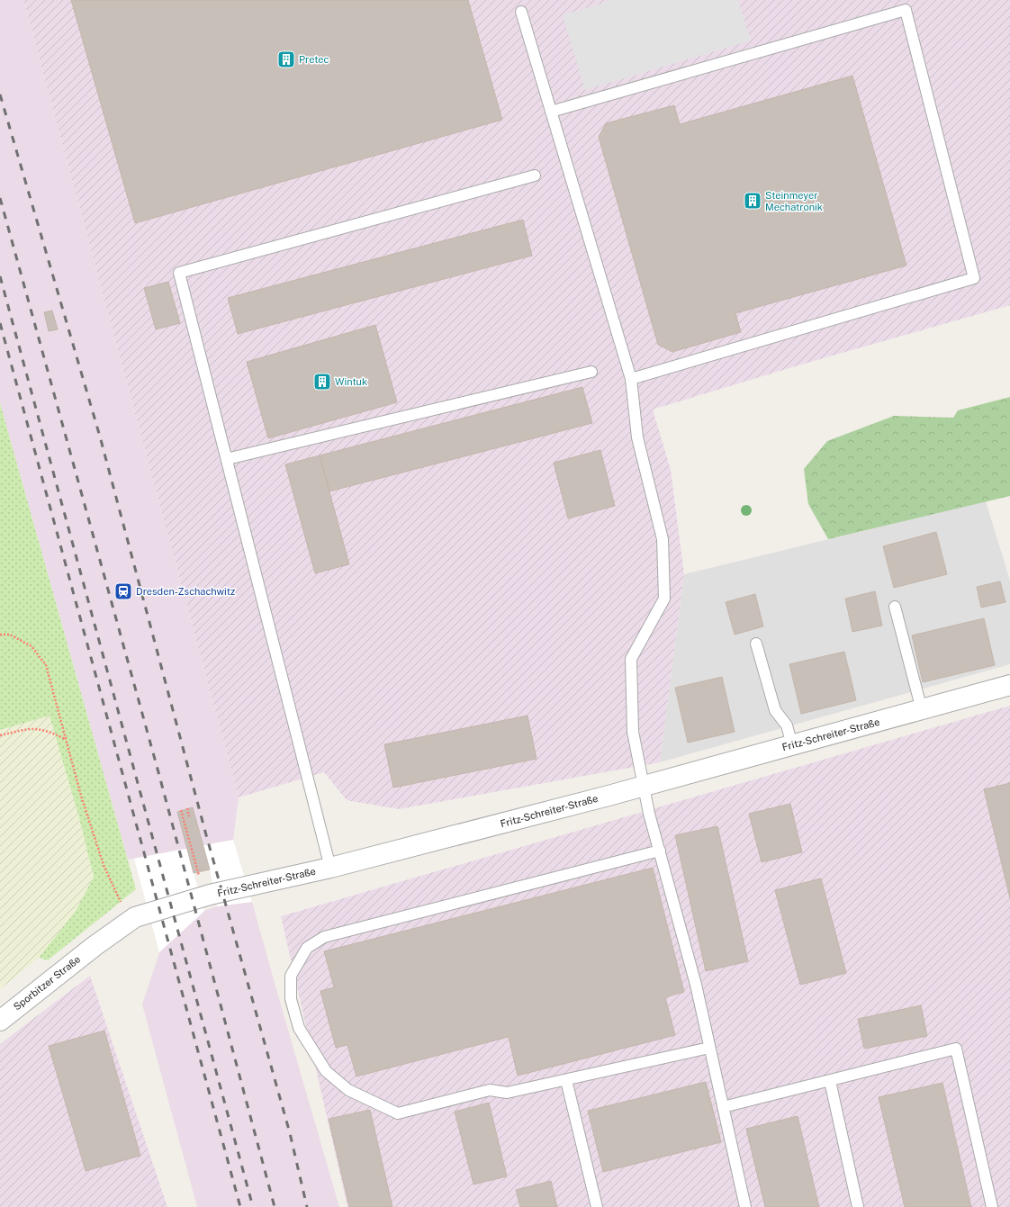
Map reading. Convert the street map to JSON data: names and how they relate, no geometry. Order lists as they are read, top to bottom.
{
  "streets": {
    "street": ["Fritz-Schreiter-Straße", "Sporbitzer Straße"]
  },
  "crossings": [
    ["Fritz-Schreiter-Straße", "Sporbitzer Straße"]
  ],
  "places": {
    "building": ["Pretec", "Steinmeyer Mechatronik", "Wintuk"],
    "station": ["Dresden-Zschachwitz"]
  }
}
